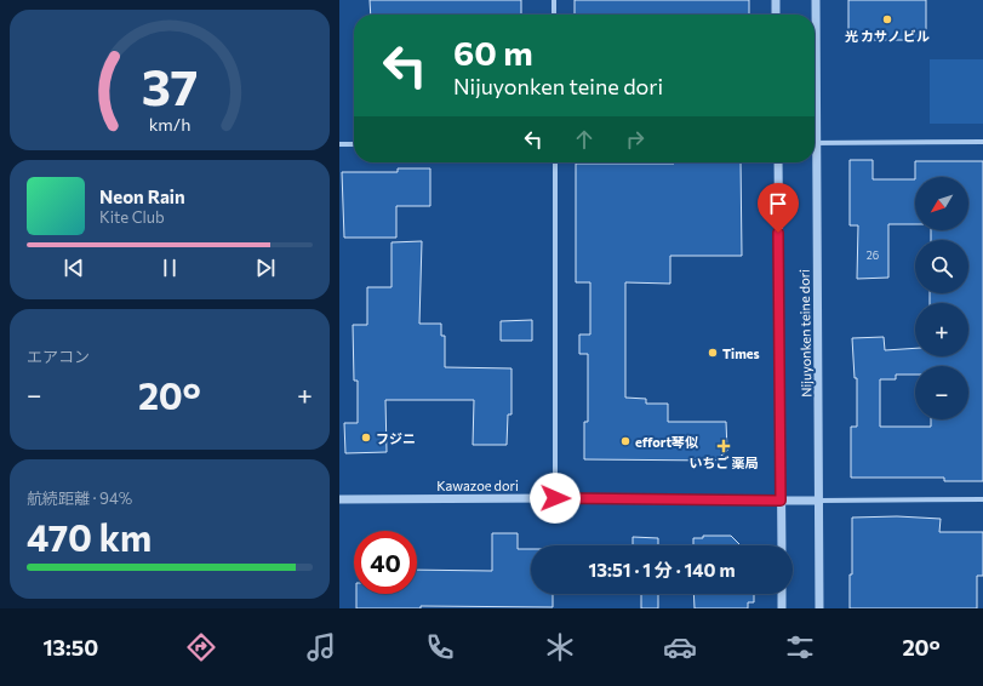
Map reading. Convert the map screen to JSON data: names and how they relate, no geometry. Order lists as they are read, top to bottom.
{
  "streets": {
    "street": ["Nijuyonken teine dori", "Kawazoe dori"]
  },
  "crossings": [
    ["Nijuyonken teine dori", "Kawazoe dori"]
  ],
  "places": {
    "other": [
      "光 カサノ ビル",
      "Times",
      "フジニ",
      "effort琴似"
    ],
    "health": ["いちご 薬局"]
  },
  "house_numbers": ["26"],
  "north": "bottom left",
  "page": {
    "turn": ["60 m", "Nijuyonken teine dori"],
    "song": ["Neon Rain", "Kite Club"],
    "map_buttons": ["+", "−"],
    "tile": [
      "エアコン",
      ["航続距離 · 94%", "470 km"]
    ],
    "heat": ["−", "20°", "+"],
    "limit": "40",
    "trip": "13:51 · 1 分 · 140 m",
    "tabs": ["13:50", "20°"],
    "gauge": ["37", "km/h"]
  }
}
